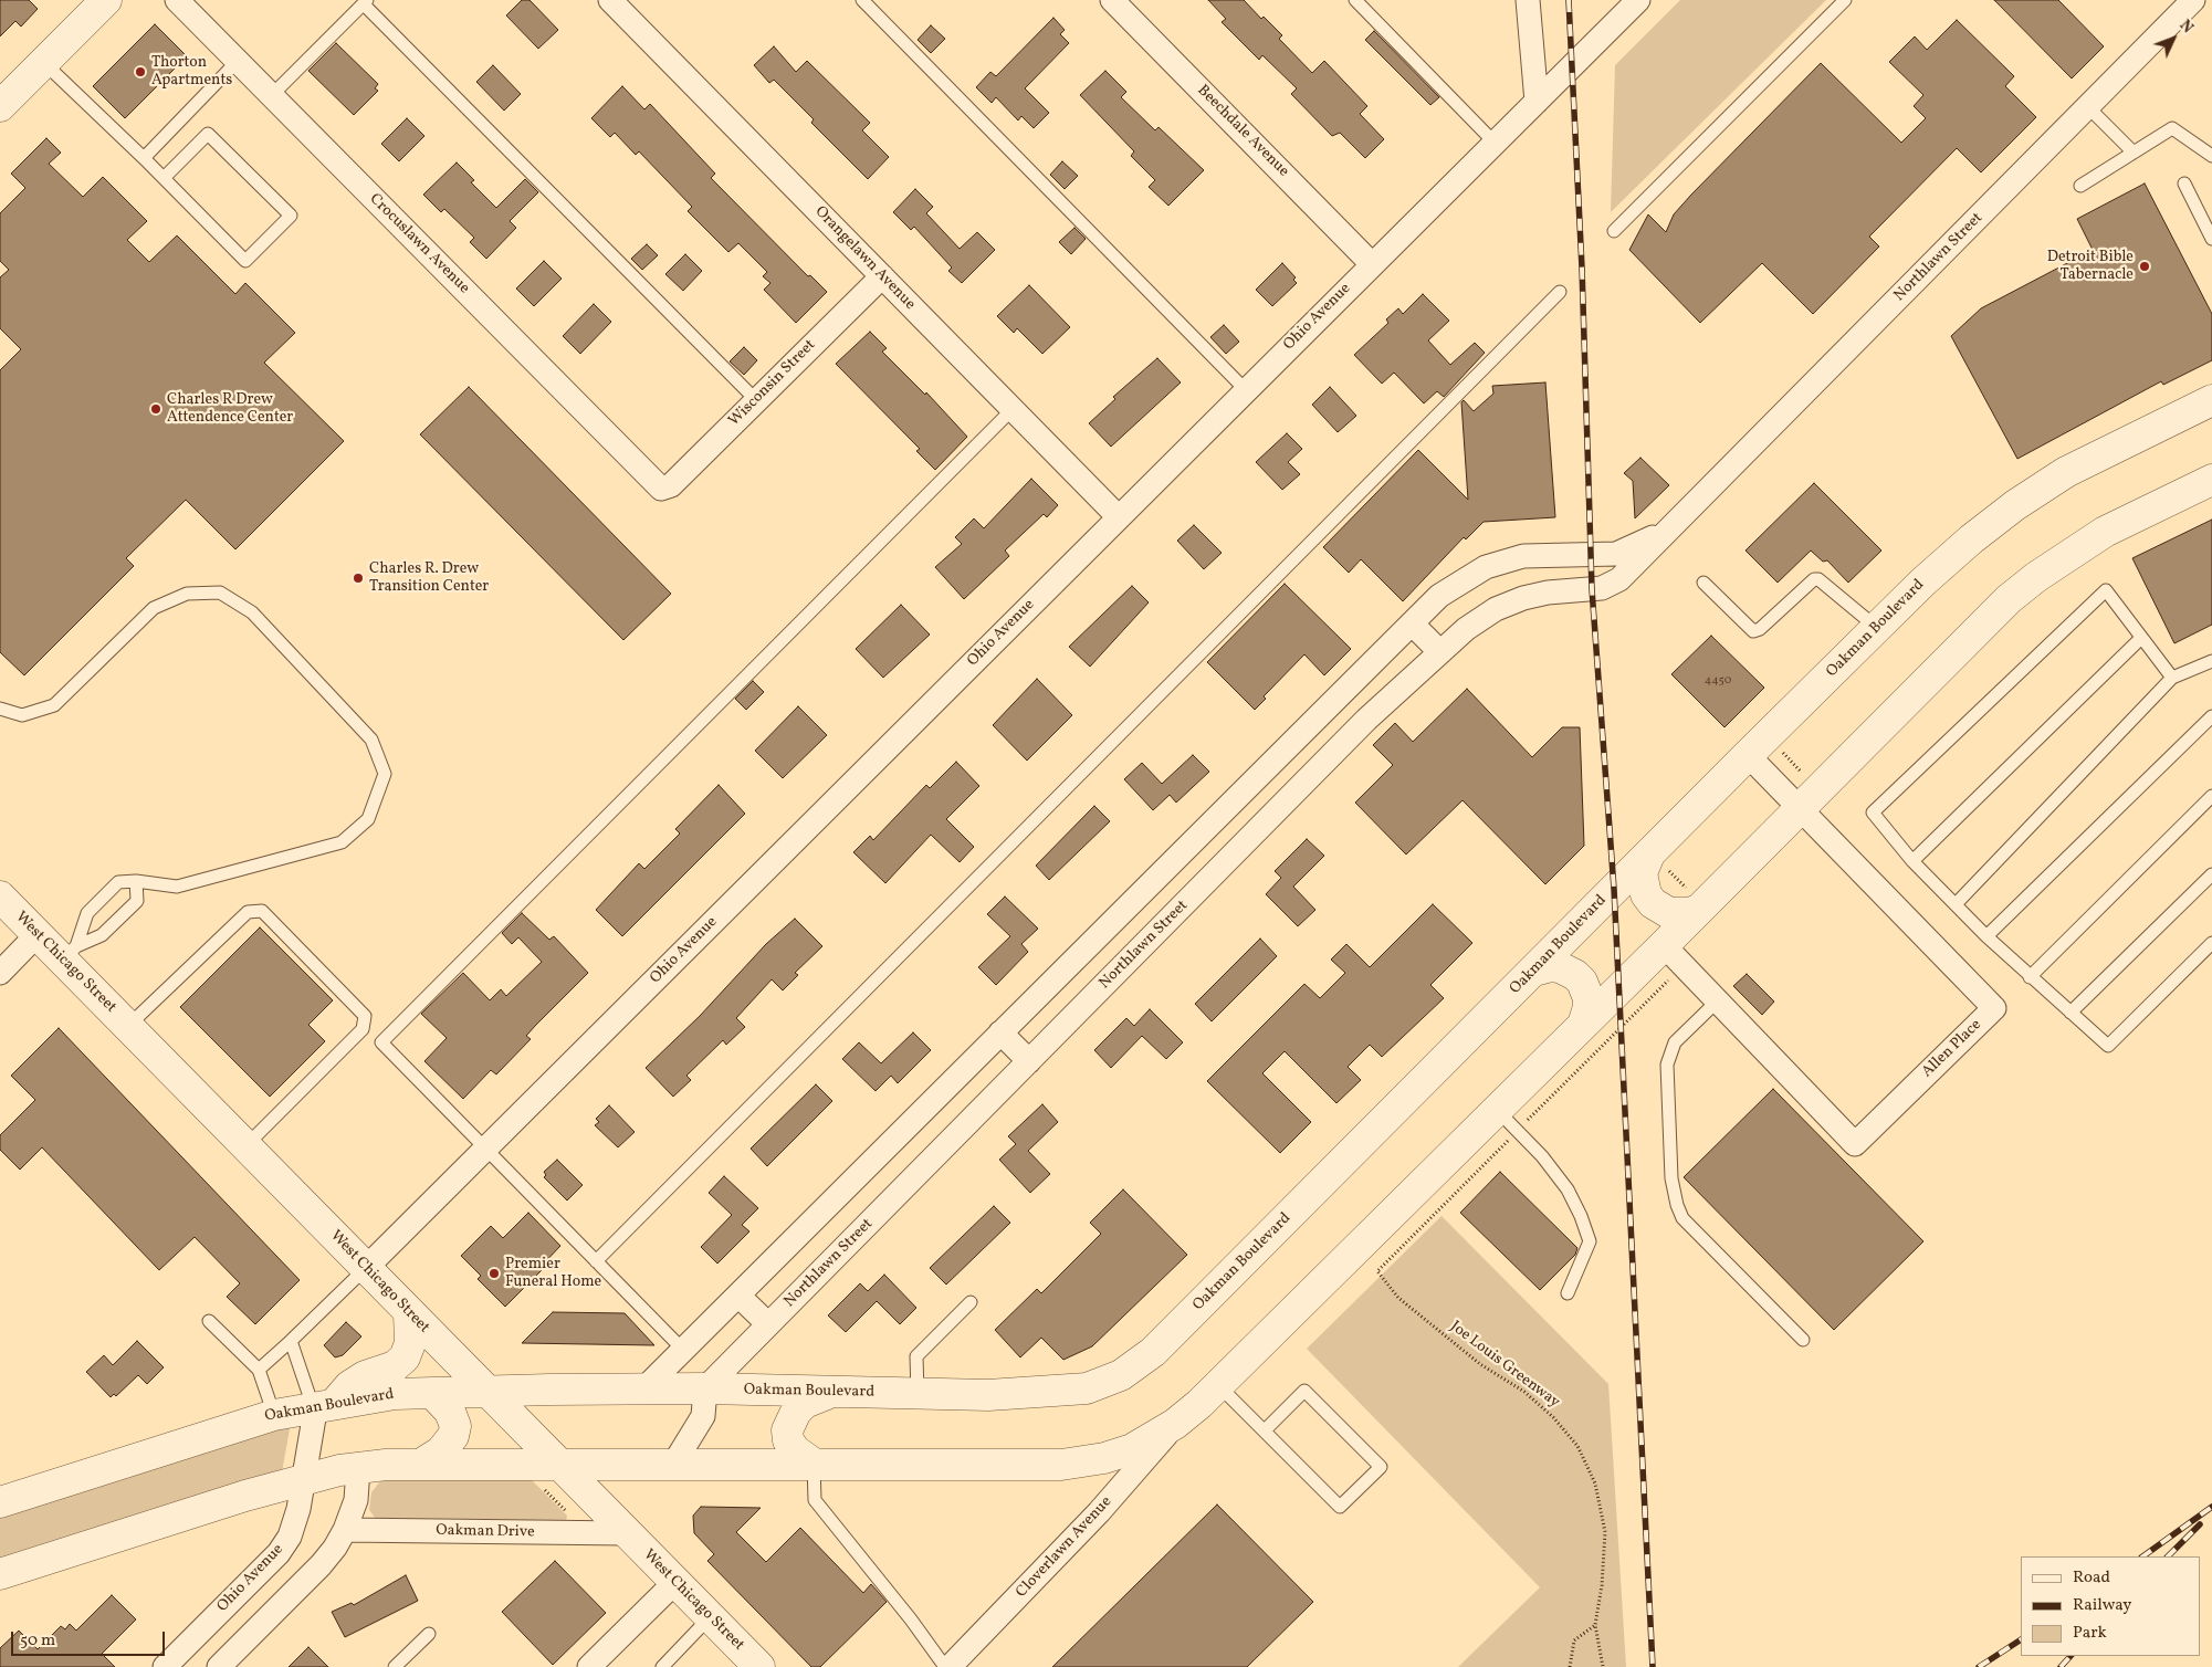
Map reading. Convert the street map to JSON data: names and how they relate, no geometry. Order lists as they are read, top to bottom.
{
  "streets": {
    "street": [
      "Beechdale Avenue",
      "Crocuslawn Avenue",
      "Northlawn Street",
      "Orangelawn Avenue",
      "Ohio Avenue",
      "Wisconsin Street",
      "Oakman Boulevard",
      "West Chicago Street",
      "Allen Place",
      "Oakman Drive",
      "Cloverlawn Avenue"
    ],
    "path": ["Joe Louis Greenway"]
  },
  "crossings": [
    ["Beechdale Avenue", "Ohio Avenue"],
    ["Crocuslawn Avenue", "Wisconsin Street"],
    ["Northlawn Street", "Oakman Boulevard"],
    ["Orangelawn Avenue", "Ohio Avenue"],
    ["Orangelawn Avenue", "Wisconsin Street"],
    ["Ohio Avenue", "Oakman Boulevard"],
    ["Ohio Avenue", "West Chicago Street"],
    ["Oakman Boulevard", "West Chicago Street"],
    ["Oakman Boulevard", "Allen Place"],
    ["West Chicago Street", "Oakman Drive"]
  ],
  "places": [
    "Thorton Apartments",
    "Detroit Bible Tabernacle",
    "Charles R Drew Attendence Center",
    "Charles R. Drew Transition Center",
    "Premier Funeral Home"
  ],
  "house_numbers": ["4450"],
  "legend": ["Road", "Railway", "Park"],
  "scale_bar": "50 m",
  "north": "top right"
}
